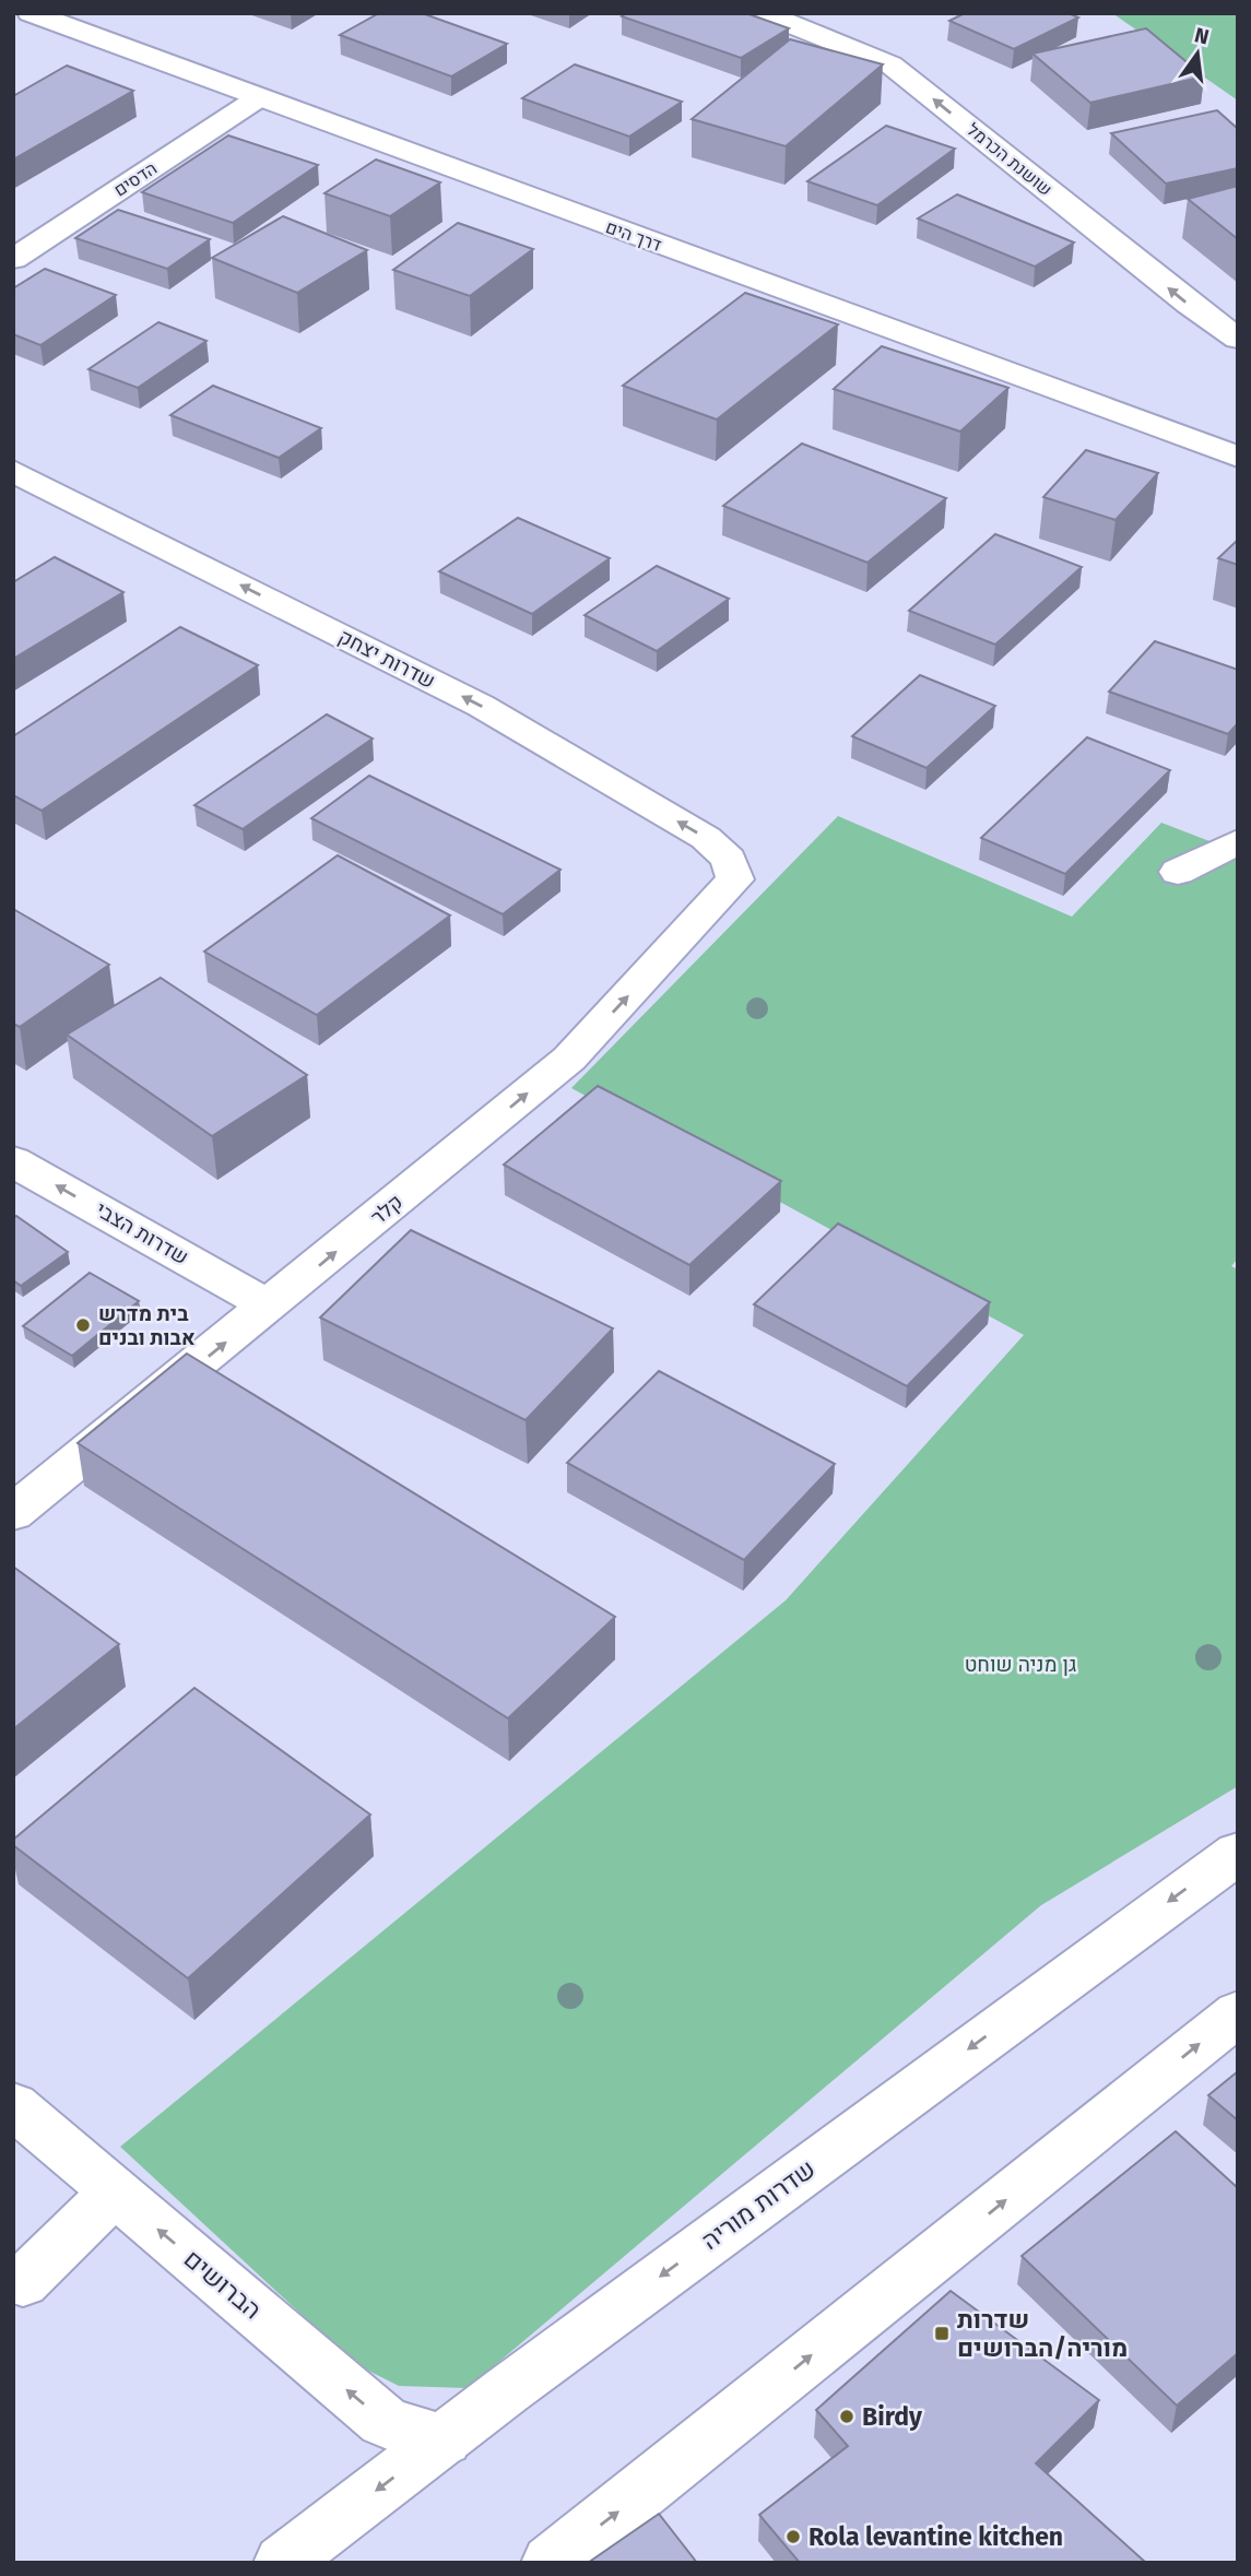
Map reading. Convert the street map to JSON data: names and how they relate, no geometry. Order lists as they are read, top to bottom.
{
  "streets": {
    "street": [
      "שושנת הכרמל",
      "הדסים",
      "דרך הים",
      "שדרות יצחק",
      "קלר",
      "שדרות הצבי",
      "שדרות מוריה",
      "הברושים"
    ]
  },
  "crossings": [
    ["הדסים", "דרך הים"],
    ["שדרות יצחק", "קלר"],
    ["קלר", "שדרות הצבי"],
    ["שדרות מוריה", "הברושים"]
  ],
  "one_way": [
    "שושנת הכרמל",
    "שדרות יצחק",
    "קלר",
    "שדרות הצבי",
    "הברושים"
  ],
  "parks": ["גן מניה שוחט"],
  "places": {
    "other": ["בית מדרש אבות ובנים", "Birdy", "Rola levantine kitchen"],
    "transit": ["שדרות מוריה/הברושים"]
  },
  "north": "top"
}
